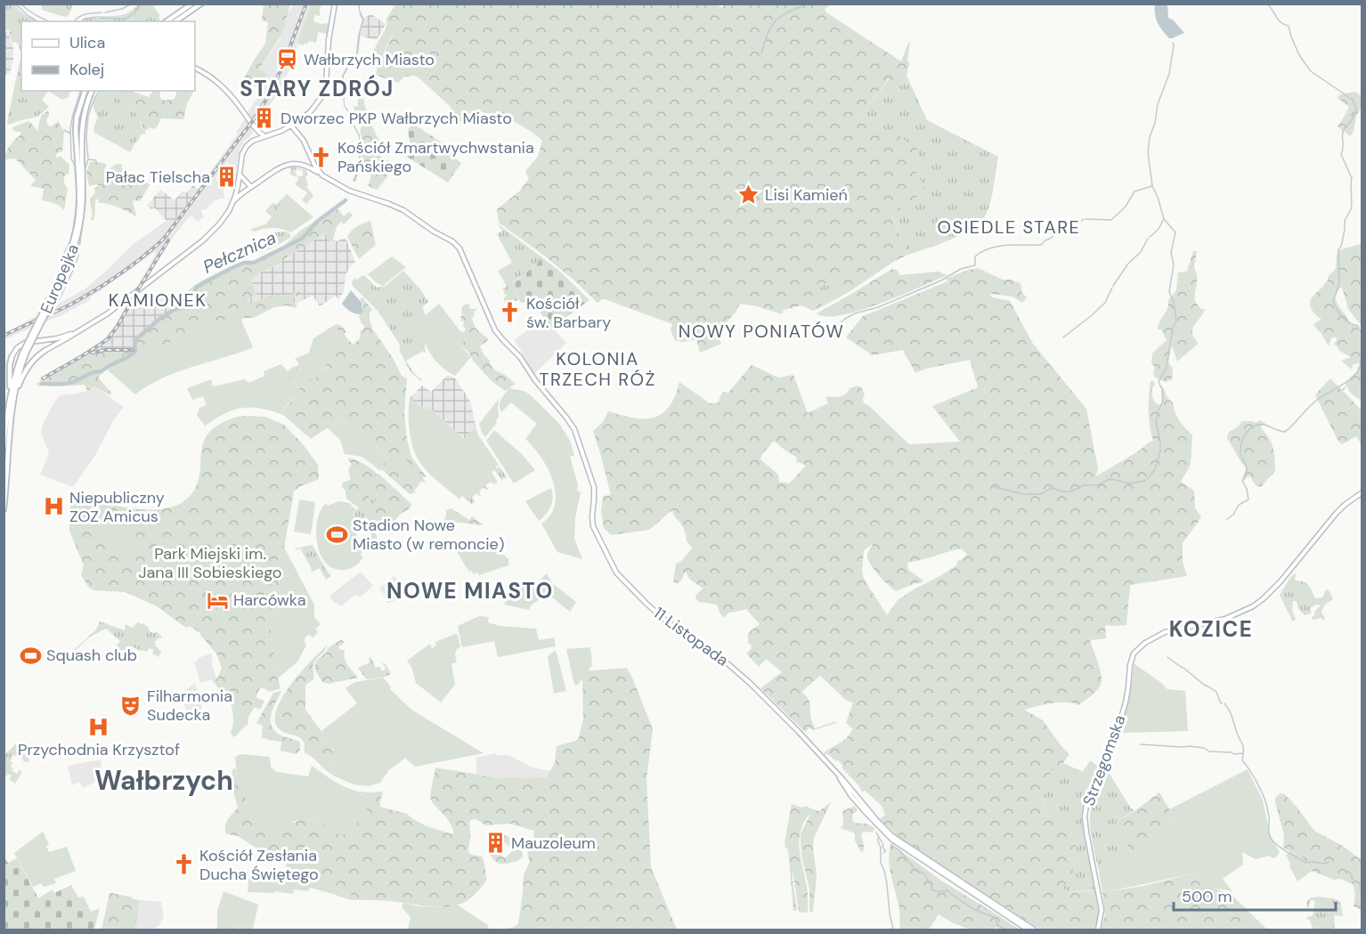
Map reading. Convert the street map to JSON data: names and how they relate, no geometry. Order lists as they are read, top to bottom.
{
  "streets": {
    "main road": ["Europejka", "11 Listopada", "Strzegomska"]
  },
  "districts": [
    "STARY ZDRÓJ",
    "OSIEDLE STARE",
    "KAMIONEK",
    "NOWY PONIATÓW",
    "KOLONIA TRZECH RÓŻ",
    "NOWE MIASTO",
    "KOZICE",
    "Wałbrzych"
  ],
  "water": ["Pełcznica"],
  "parks": ["Park Miejski im. Jana III Sobieskiego"],
  "places": {
    "station": ["Wałbrzych Miasto"],
    "building": ["Dworzec PKP Wałbrzych Miasto", "Pałac Tielscha", "Mauzoleum"],
    "church": ["Kościół Zmartwychwstania Pańskiego", "Kościół św. Barbary", "Kościół Zesłania Ducha Świętego"],
    "place": ["Lisi Kamień"],
    "hospital": ["Niepubliczny ZOZ Amicus", "Przychodnia Krzysztof"],
    "sports": ["Stadion Nowe Miasto (w remoncie)", "Squash club"],
    "hotel": ["Harcówka"],
    "theatre": ["Filharmonia Sudecka"]
  },
  "legend": ["Ulica", "Kolej"],
  "scale_bar": "500 m"
}
